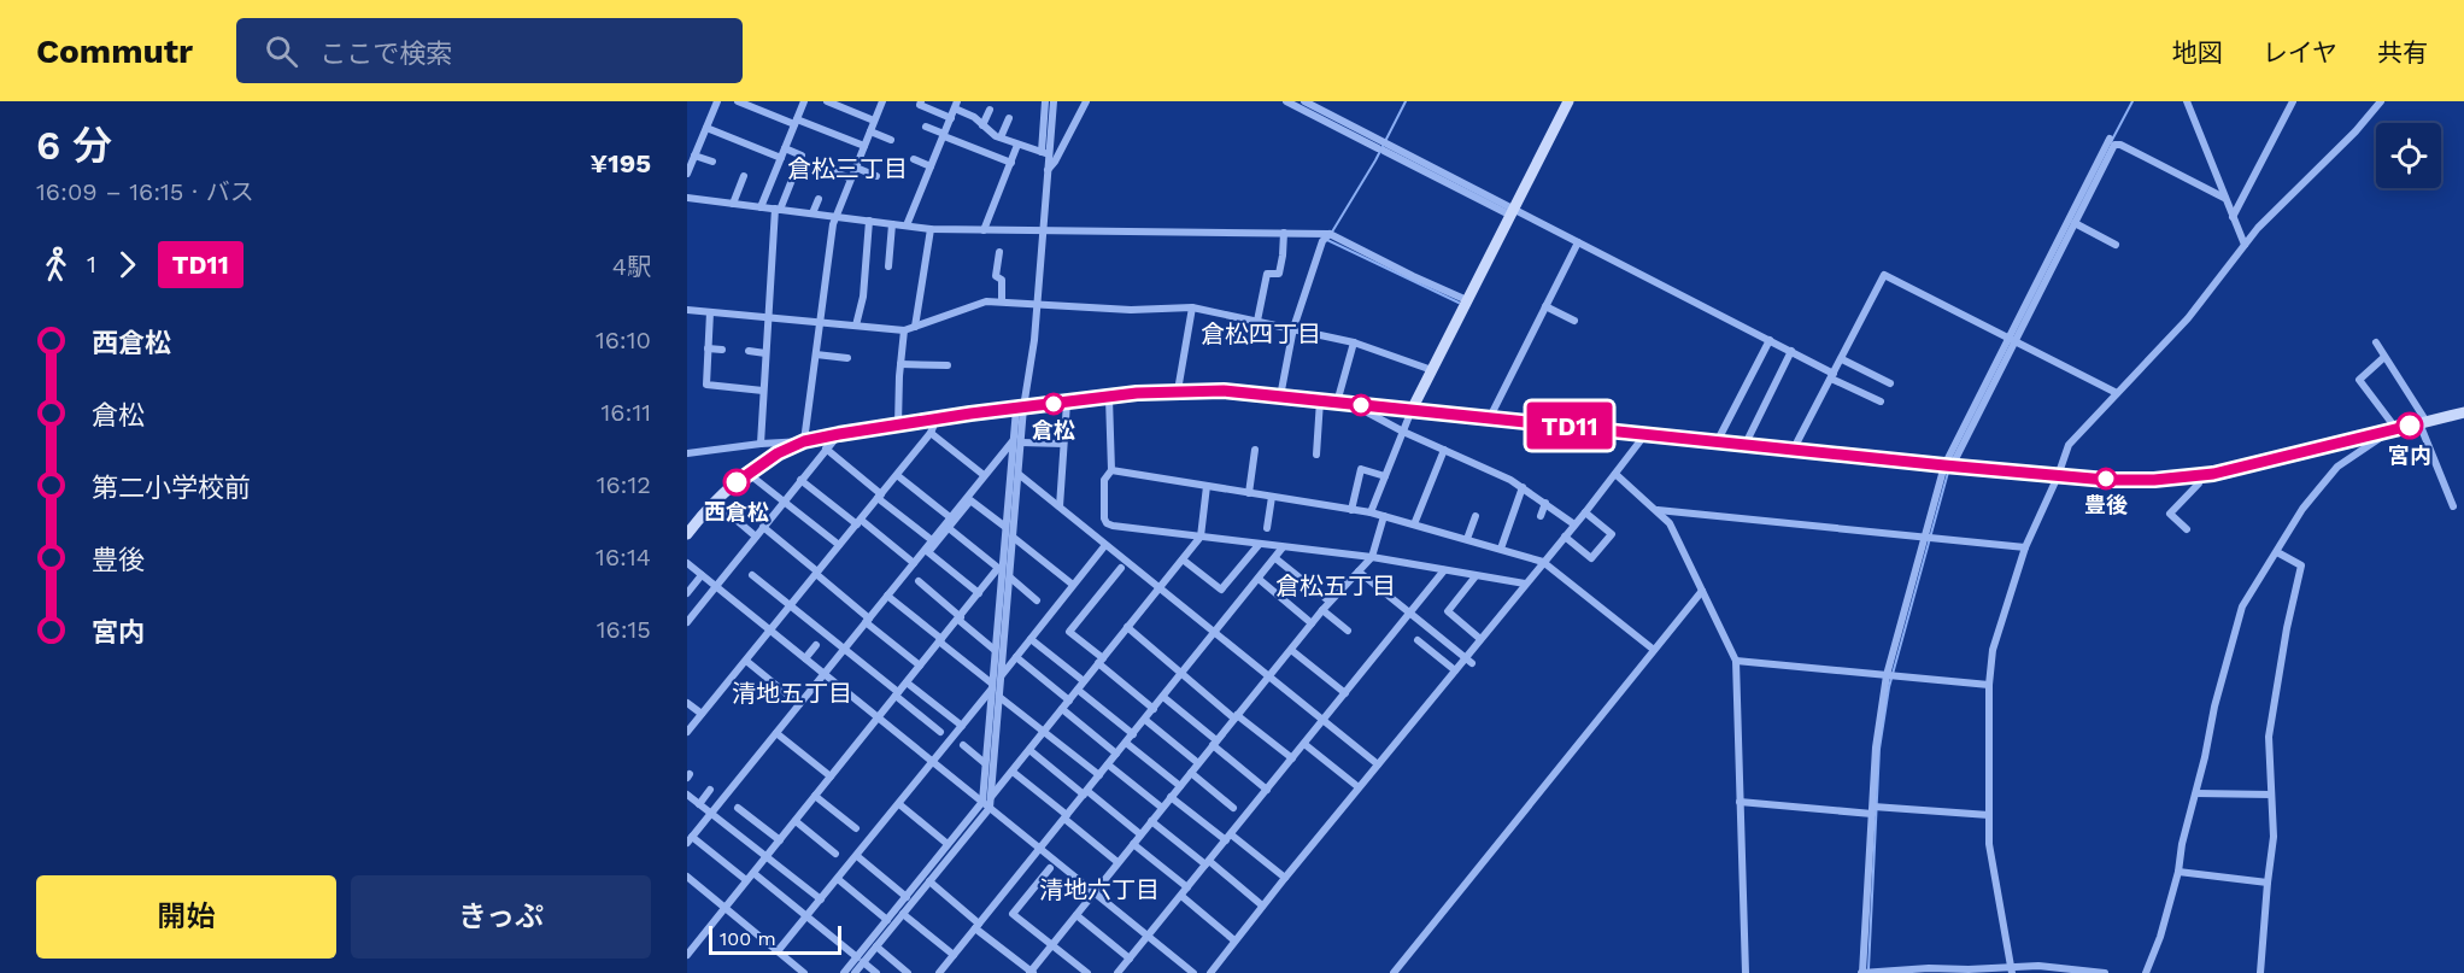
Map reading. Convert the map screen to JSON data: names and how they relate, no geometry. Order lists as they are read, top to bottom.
{
  "districts": [
    "倉松三丁目",
    "倉松四丁目",
    "倉松五丁目",
    "清地五丁目",
    "清地六丁目"
  ],
  "places": [
    "倉松",
    "宮内",
    "豊後",
    "西倉松"
  ],
  "lines": ["bus line TD11"],
  "scale_bar": "100 m",
  "page": {
    "header": "Commutr",
    "search": "ここで検索",
    "nav": ["地図", "レイヤ", "共有"],
    "heading": ["6 分", "16:09 – 16:15 · バス", "¥195"],
    "on_map": "TD11",
    "legs": ["1", "TD11", "4駅"],
    "list": [
      {
        "name": "西倉松",
        "value": "16:10"
      },
      {
        "name": "倉松",
        "value": "16:11"
      },
      {
        "name": "第二小学校前",
        "value": "16:12"
      },
      {
        "name": "豊後",
        "value": "16:14"
      },
      {
        "name": "宮内",
        "value": "16:15"
      }
    ],
    "buttons": ["開始", "きっぷ"],
    "scale": "100 m"
  }
}
